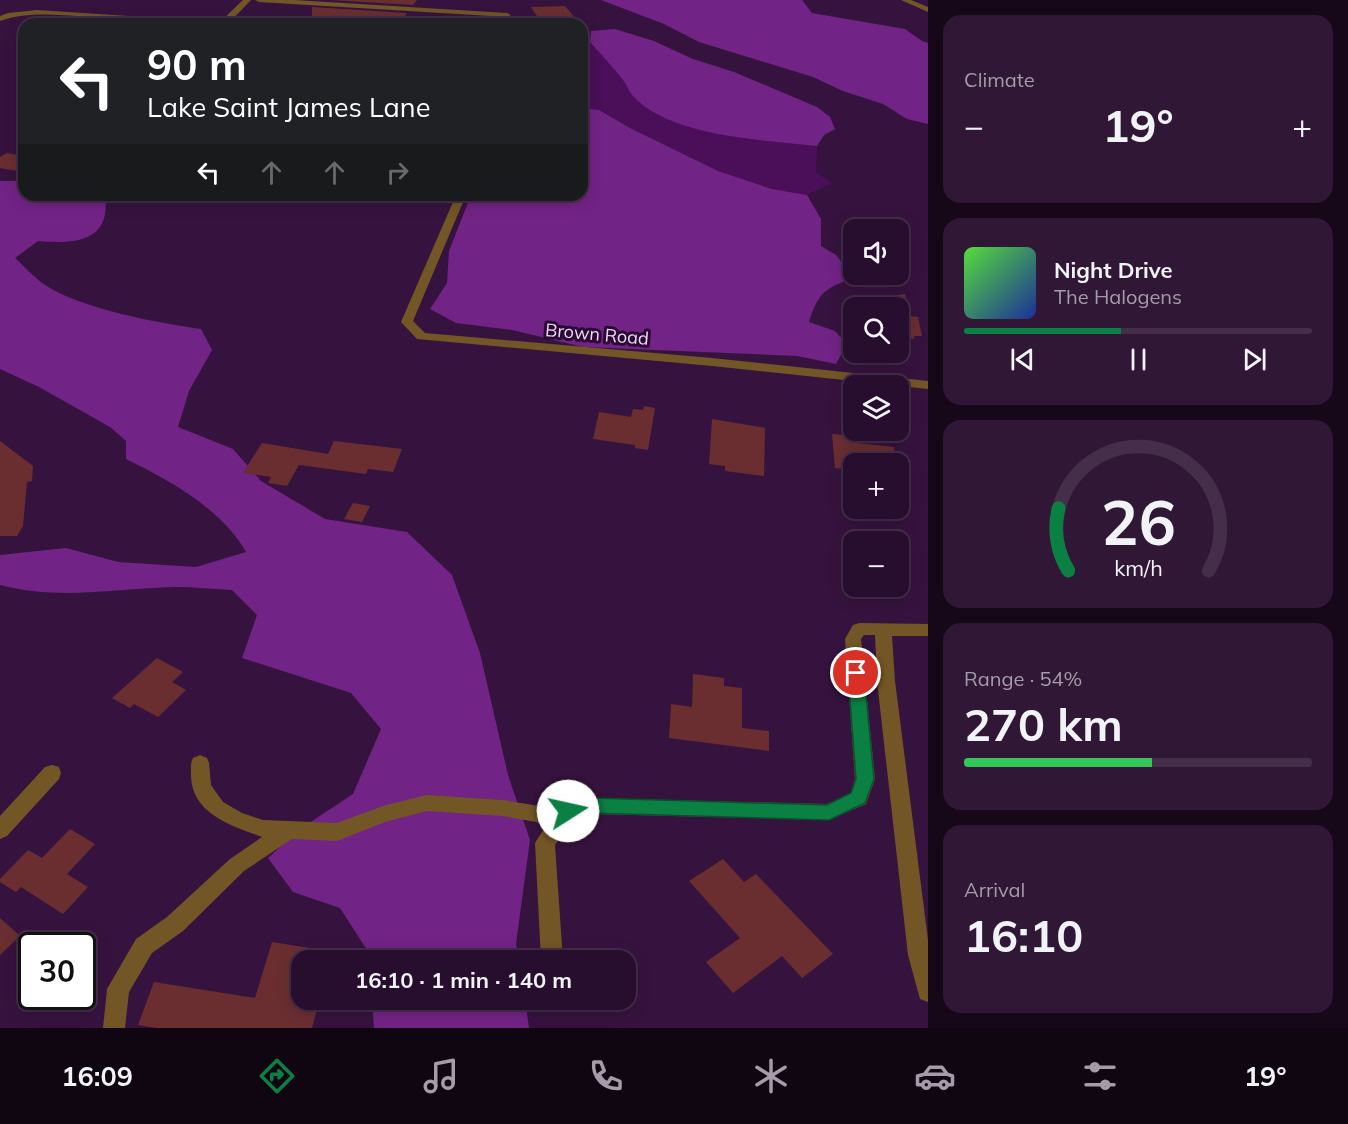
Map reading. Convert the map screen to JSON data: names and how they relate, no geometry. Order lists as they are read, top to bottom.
{
  "streets": {
    "street": ["Brown Road"]
  },
  "page": {
    "tile": [
      "Climate",
      ["Range · 54%", "270 km"],
      ["Arrival", "16:10"]
    ],
    "turn": ["90 m", "Lake Saint James Lane"],
    "heat": ["−", "19°", "+"],
    "map_buttons": ["+", "−"],
    "song": ["Night Drive", "The Halogens"],
    "limit": "30",
    "trip": "16:10 · 1 min · 140 m",
    "tabs": ["16:09", "19°"],
    "gauge": ["26", "km/h"]
  }
}
